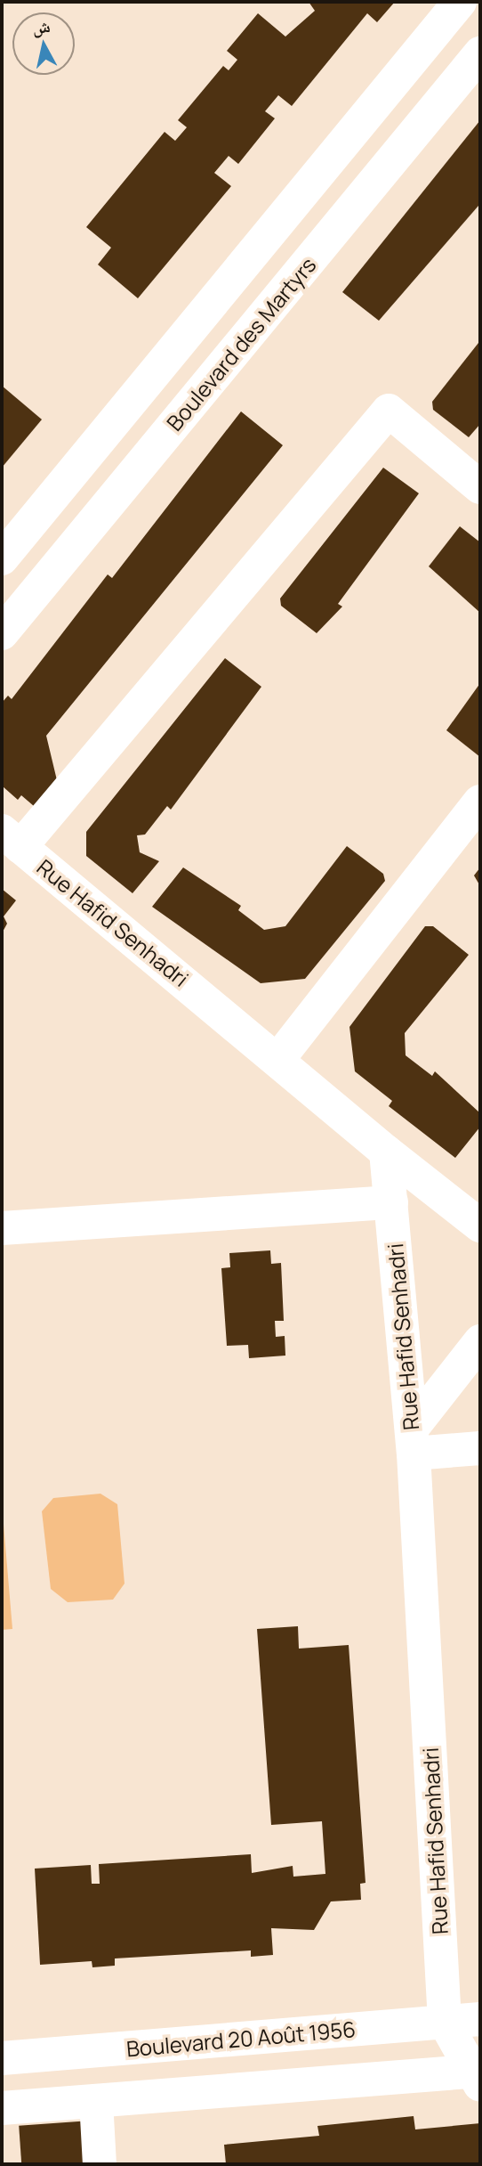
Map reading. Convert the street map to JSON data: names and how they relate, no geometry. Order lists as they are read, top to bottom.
{
  "streets": {
    "street": ["Boulevard des Martyrs", "Rue Hafid Senhadri", "Boulevard 20 Août 1956"]
  },
  "crossings": [
    ["Rue Hafid Senhadri", "Boulevard 20 Août 1956"]
  ],
  "north": "top"
}
